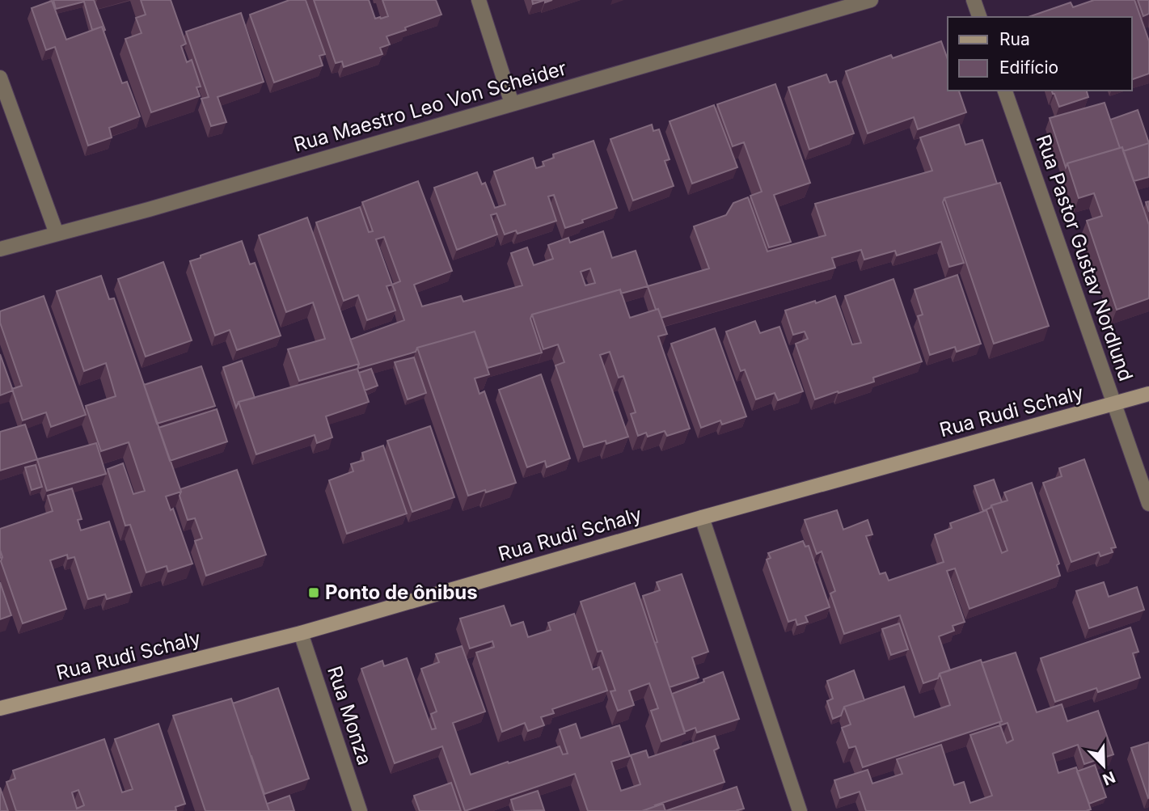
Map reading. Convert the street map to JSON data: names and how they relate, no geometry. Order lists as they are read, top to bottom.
{
  "streets": {
    "street": [
      "Rua Maestro Leo Von Scheider",
      "Rua Pastor Gustav Nordlund",
      "Rua Rudi Schaly",
      "Rua Monza"
    ]
  },
  "crossings": [
    ["Rua Pastor Gustav Nordlund", "Rua Rudi Schaly"],
    ["Rua Rudi Schaly", "Rua Monza"]
  ],
  "places": {
    "transit": ["Ponto de ônibus"]
  },
  "legend": ["Rua", "Edifício"],
  "north": "bottom right"
}
